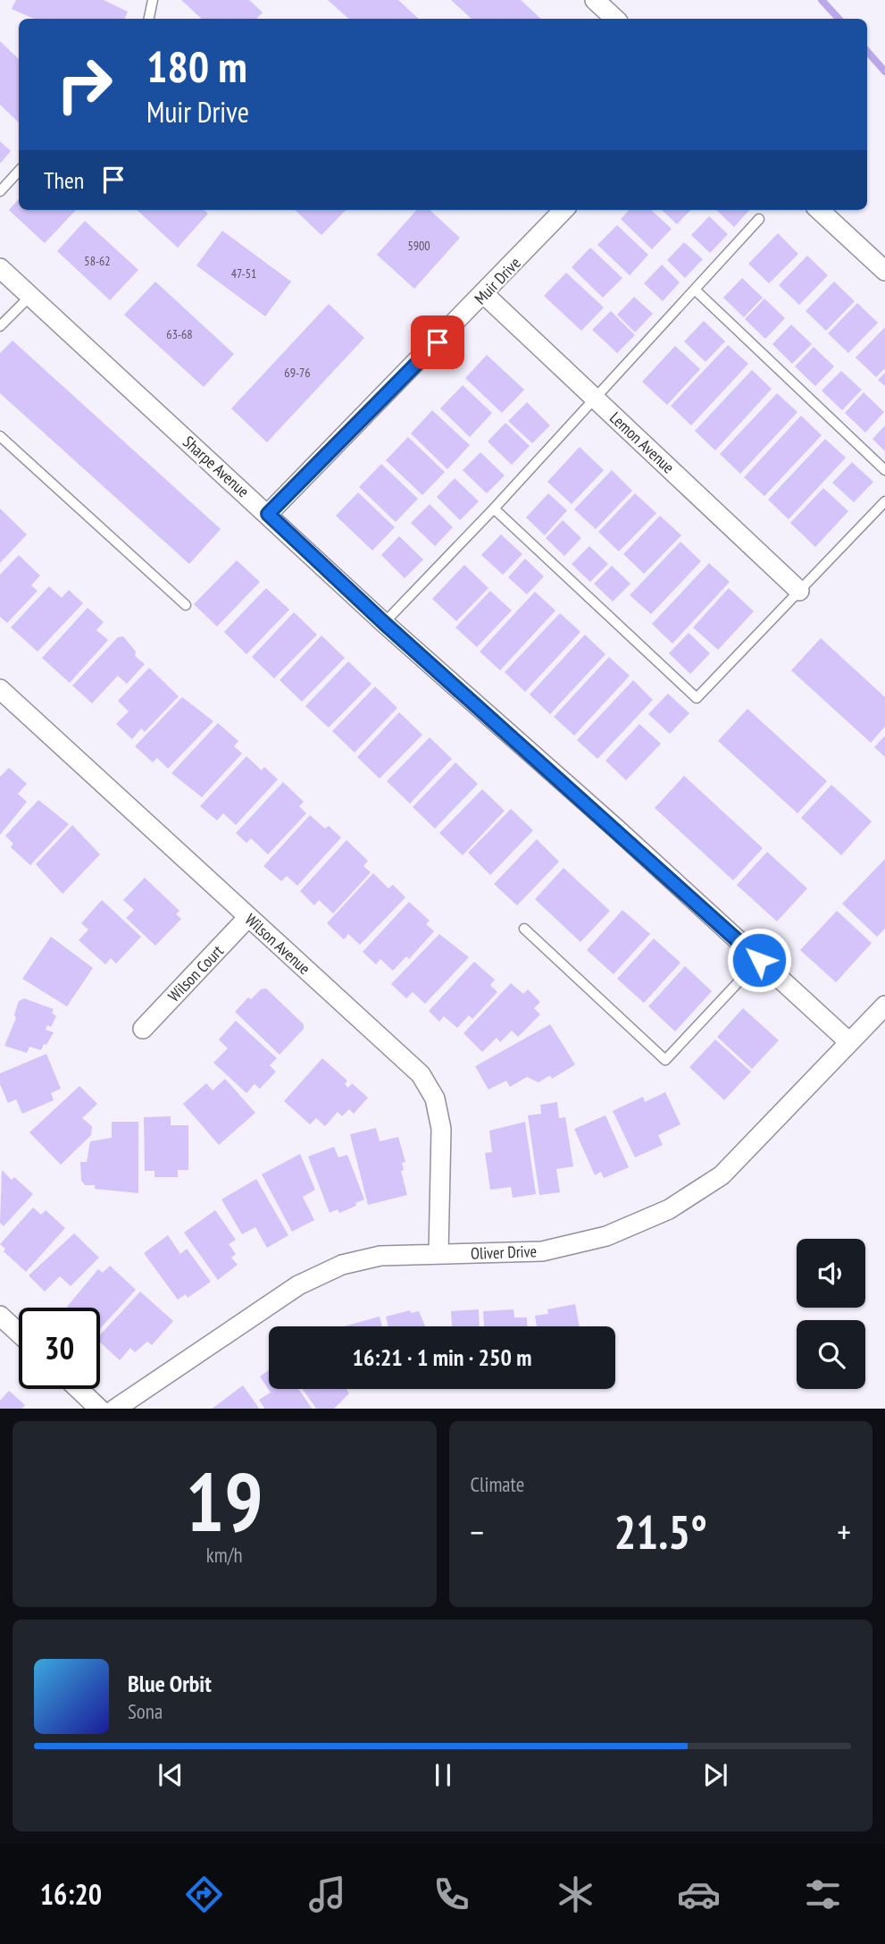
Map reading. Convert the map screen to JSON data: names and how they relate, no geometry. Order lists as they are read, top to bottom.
{
  "streets": {
    "street": [
      "Muir Drive",
      "Lemon Avenue",
      "Sharpe Avenue",
      "Wilson Avenue",
      "Wilson Court",
      "Oliver Drive"
    ]
  },
  "crossings": [
    ["Muir Drive", "Lemon Avenue"],
    ["Muir Drive", "Sharpe Avenue"],
    ["Sharpe Avenue", "Oliver Drive"],
    ["Wilson Avenue", "Wilson Court"],
    ["Wilson Avenue", "Oliver Drive"]
  ],
  "house_numbers": [
    "5900",
    "58-62",
    "47-51",
    "63-68",
    "69-76"
  ],
  "page": {
    "turn": ["180 m", "Muir Drive"],
    "then": "Then",
    "limit": "30",
    "trip": "16:21 · 1 min · 250 m",
    "tile": [
      ["19", "km/h"],
      "Climate"
    ],
    "heat": ["−", "21.5°", "+"],
    "song": ["Blue Orbit", "Sona"],
    "tabs": "16:20"
  }
}
